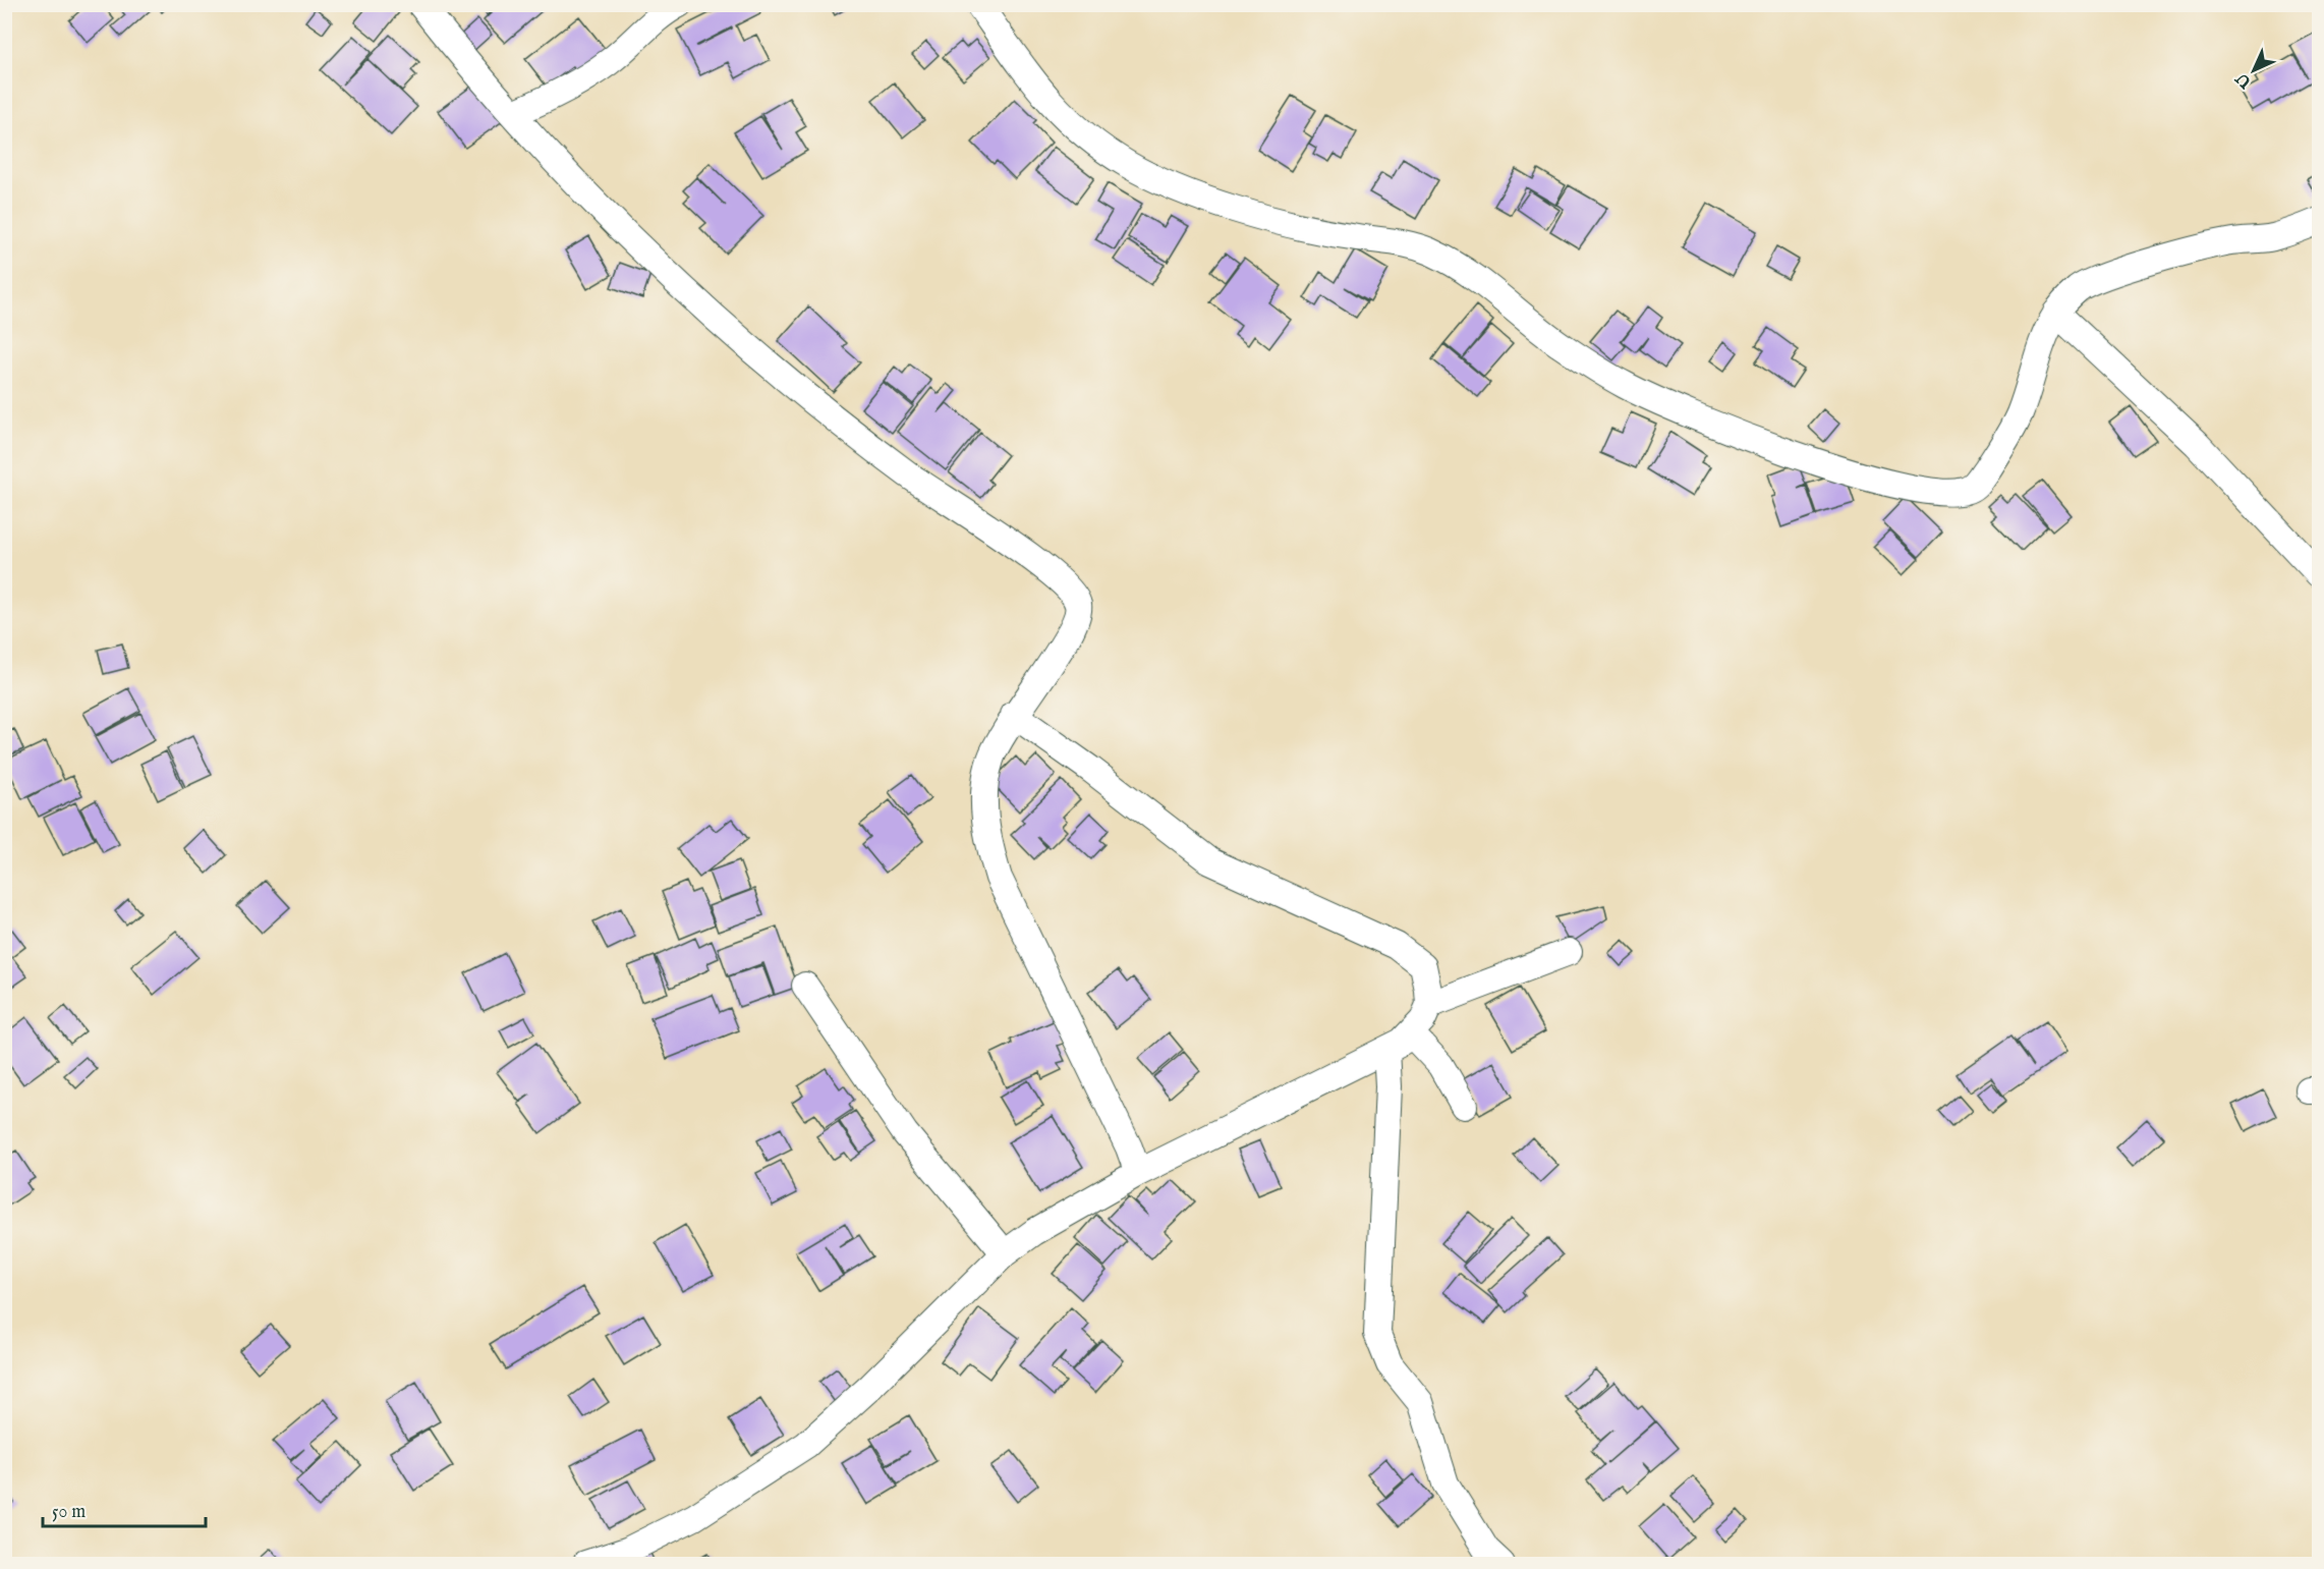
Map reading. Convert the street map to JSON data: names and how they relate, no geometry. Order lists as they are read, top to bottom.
{
  "scale_bar": "50 m",
  "north": "bottom left"
}
